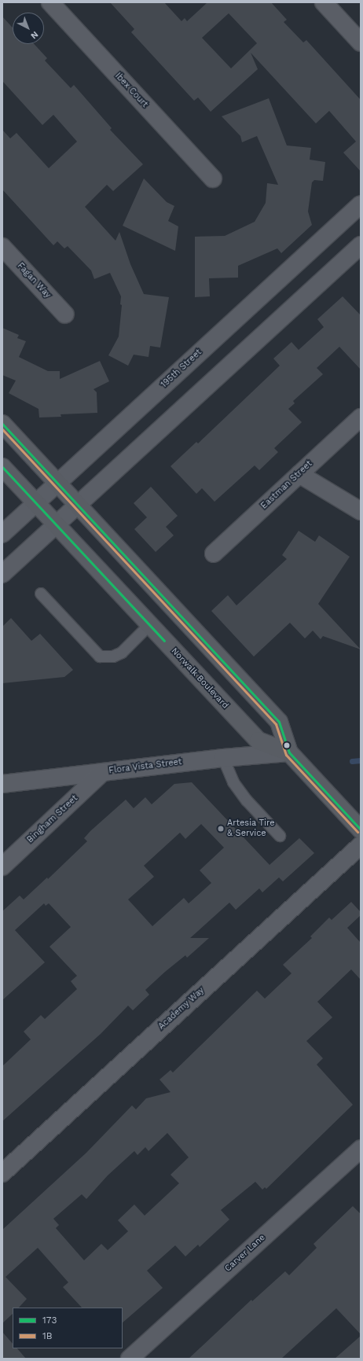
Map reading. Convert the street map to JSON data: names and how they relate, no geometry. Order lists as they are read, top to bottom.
{
  "streets": {
    "main road": ["Norwalk Boulevard"],
    "street": [
      "Ibex Court",
      "Fagan Way",
      "195th Street",
      "Eastman Street",
      "Flora Vista Street",
      "Bingham Street",
      "Academy Way",
      "Carver Lane"
    ]
  },
  "crossings": [
    ["195th Street", "Norwalk Boulevard"],
    ["Norwalk Boulevard", "Flora Vista Street"],
    ["Flora Vista Street", "Bingham Street"]
  ],
  "places": ["Artesia Tire & Service"],
  "lines": ["transit line 173", "transit line 1B"],
  "legend": ["173", "1B"],
  "north": "bottom right"
}
